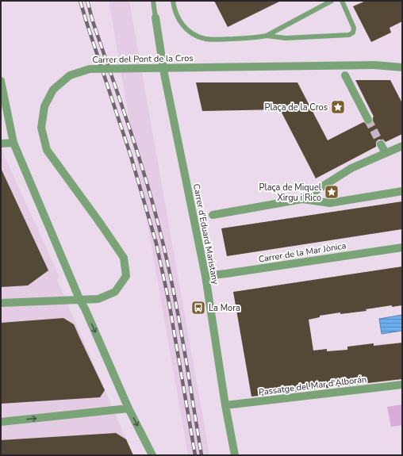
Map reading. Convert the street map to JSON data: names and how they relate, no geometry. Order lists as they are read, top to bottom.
{
  "streets": {
    "street": [
      "Carrer del Pont de la Cros",
      "Carrer d'Eduard Maristany",
      "Carrer de la Mar Jònica",
      "Passatge del Mar d'Alborán"
    ]
  },
  "crossings": [
    ["Carrer d'Eduard Maristany", "Carrer de la Mar Jònica"],
    ["Carrer d'Eduard Maristany", "Passatge del Mar d'Alborán"]
  ],
  "places": {
    "place": ["Plaça de la Cros", "Plaça de Miquel Xirgu i Rico"],
    "bus stop": ["La Mora"]
  }
}
